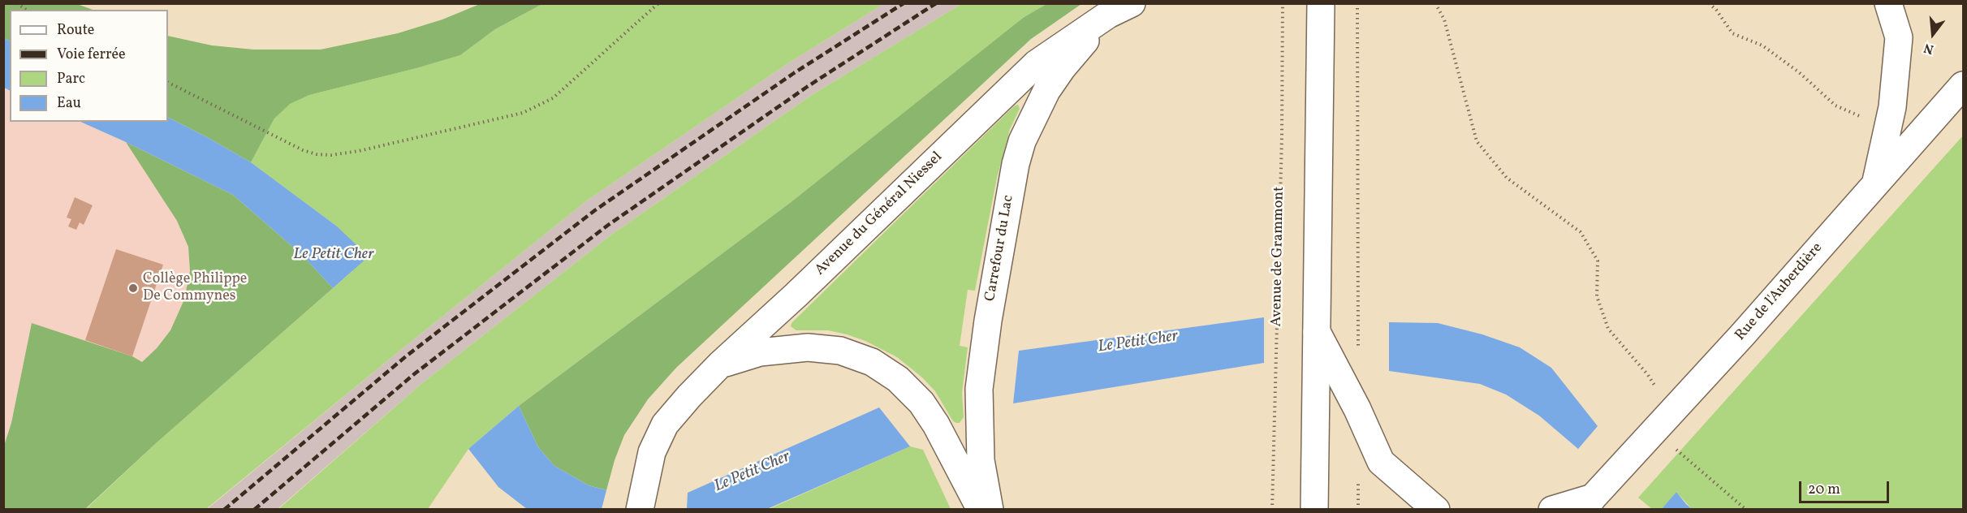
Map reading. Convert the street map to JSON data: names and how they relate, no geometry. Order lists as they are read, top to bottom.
{
  "streets": {
    "street": ["Avenue du Général Niessel", "Carrefour du Lac", "Rue de l'Auberdière"],
    "path": ["Avenue de Grammont"]
  },
  "crossings": [
    ["Avenue du Général Niessel", "Carrefour du Lac"]
  ],
  "water": ["Le Petit Cher"],
  "places": ["Collège Philippe De Commynes"],
  "legend": [
    "Route",
    "Voie ferrée",
    "Parc",
    "Eau"
  ],
  "scale_bar": "20 m",
  "north": "bottom"
}
